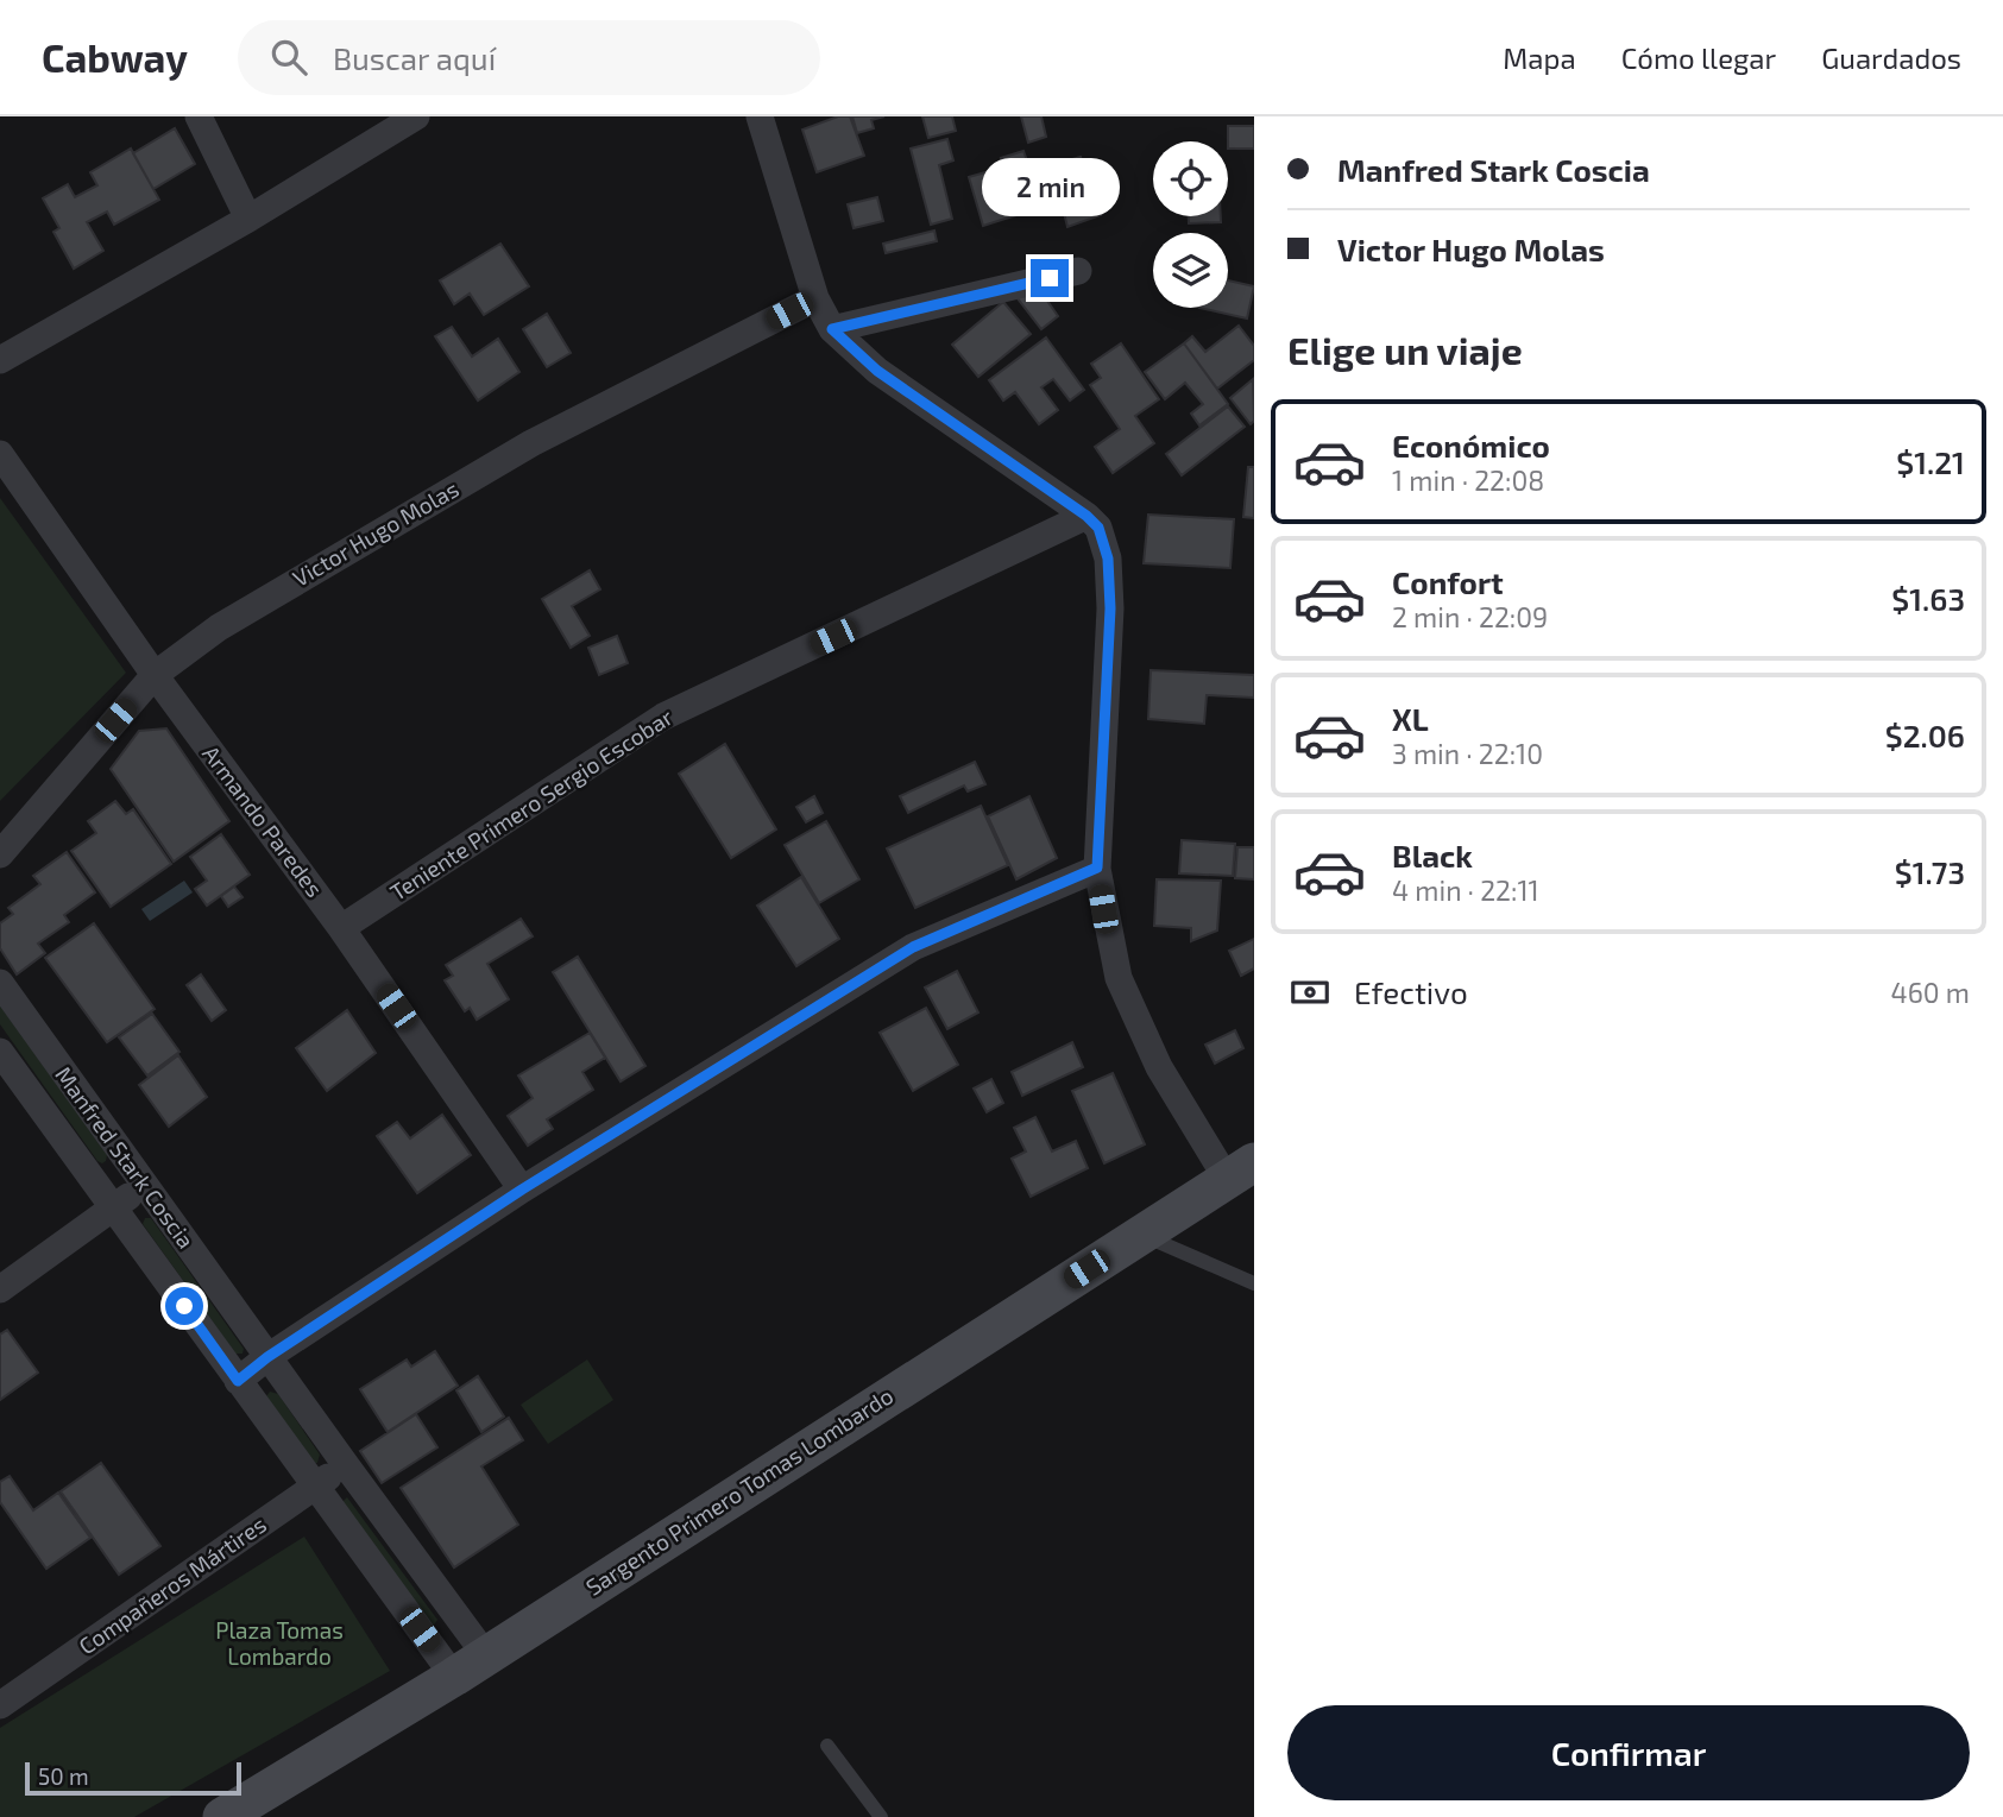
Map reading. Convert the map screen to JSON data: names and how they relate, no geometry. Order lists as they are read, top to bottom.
{
  "streets": {
    "street": [
      "Victor Hugo Molas",
      "Teniente Primero Sergio Escobar",
      "Armando Paredes",
      "Manfred Stark Coscia",
      "Sargento Primero Tomas Lombardo",
      "Compañeros Mártires"
    ]
  },
  "crossings": [
    ["Victor Hugo Molas", "Armando Paredes"],
    ["Teniente Primero Sergio Escobar", "Armando Paredes"],
    ["Manfred Stark Coscia", "Sargento Primero Tomas Lombardo"],
    ["Manfred Stark Coscia", "Compañeros Mártires"]
  ],
  "parks": ["Plaza Tomas Lombardo"],
  "scale_bar": "50 m",
  "page": {
    "header": "Cabway",
    "search": "Buscar aquí",
    "nav": ["Mapa", "Cómo llegar", "Guardados"],
    "banner": ["Manfred Stark Coscia", "Victor Hugo Molas"],
    "bubble": "2 min",
    "heading": "Elige un viaje",
    "list": [
      {
        "name": "Económico",
        "note": "1 min · 22:08",
        "value": "$1.21"
      },
      {
        "name": "Confort",
        "note": "2 min · 22:09",
        "value": "$1.63"
      },
      {
        "name": "XL",
        "note": "3 min · 22:10",
        "value": "$2.06"
      },
      {
        "name": "Black",
        "note": "4 min · 22:11",
        "value": "$1.73"
      }
    ],
    "pay": ["Efectivo", "460 m"],
    "buttons": "Confirmar",
    "scale": "50 m"
  }
}
